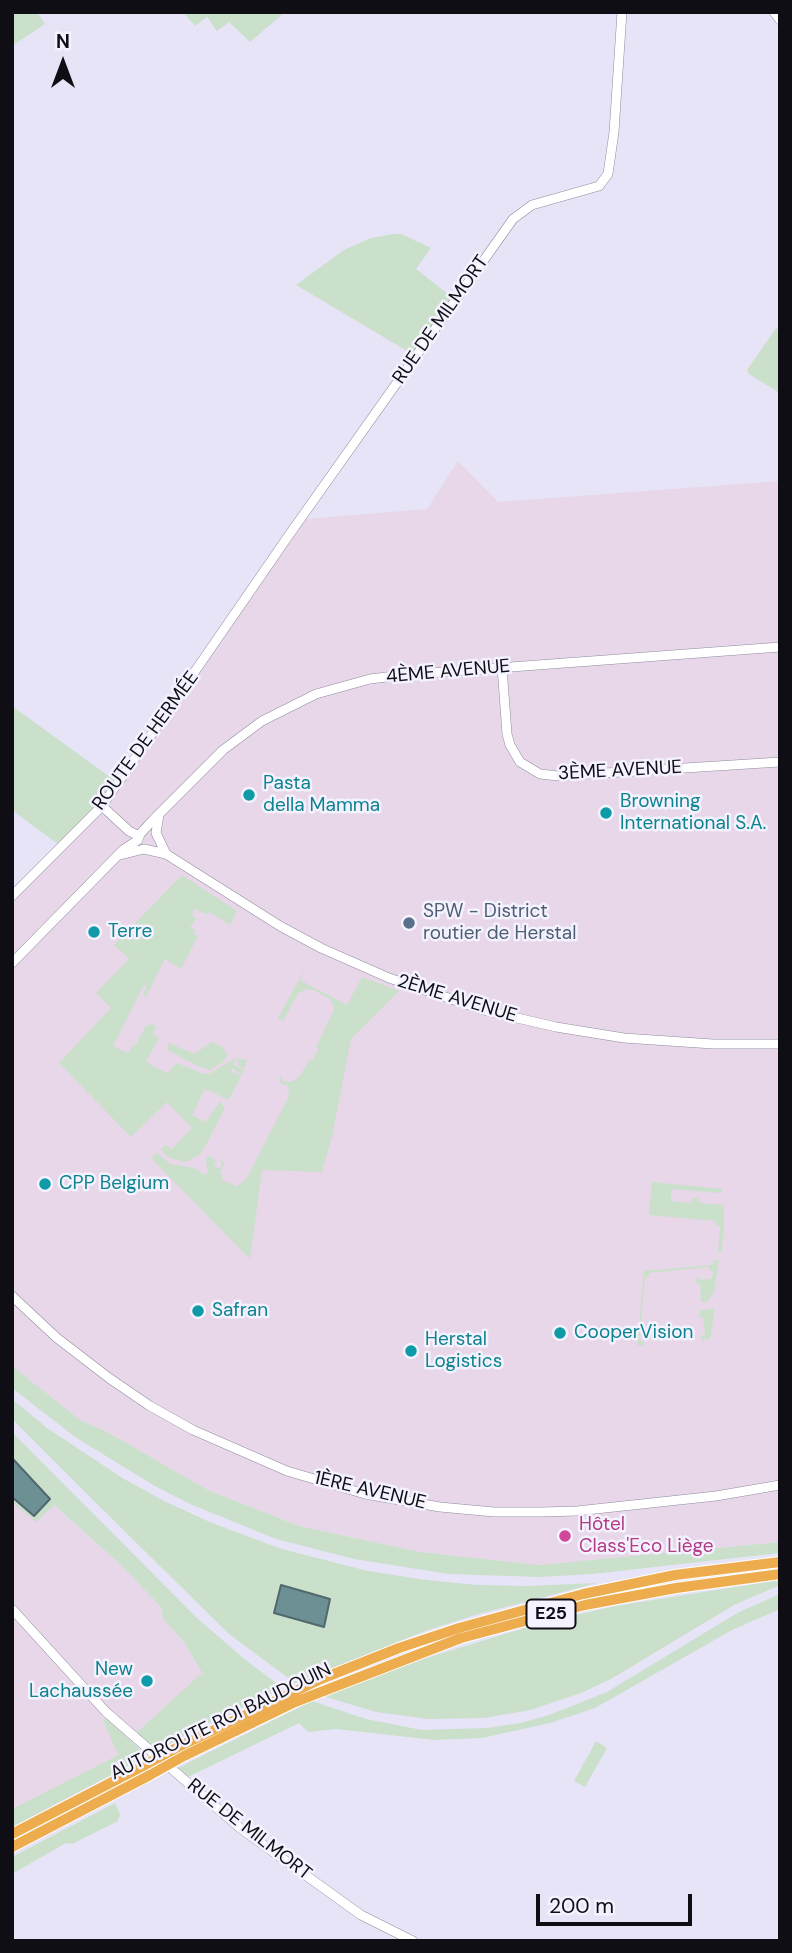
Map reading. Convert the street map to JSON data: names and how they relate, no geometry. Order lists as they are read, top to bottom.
{
  "streets": {
    "highway": ["E25", "AUTOROUTE ROI BAUDOUIN"],
    "street": [
      "RUE DE MILMORT",
      "4ÈME AVENUE",
      "ROUTE DE HERMÉE",
      "3ÈME AVENUE",
      "2ÈME AVENUE",
      "1ÈRE AVENUE"
    ]
  },
  "crossings": [
    ["RUE DE MILMORT", "ROUTE DE HERMÉE"],
    ["4ÈME AVENUE", "3ÈME AVENUE"]
  ],
  "places": [
    "Pasta della Mamma",
    "Browning International S.A.",
    "SPW - District routier de Herstal",
    "Terre",
    "CPP Belgium",
    "Safran",
    "CooperVision",
    "Herstal Logistics",
    "Hôtel Class'Eco Liège",
    "New Lachaussée"
  ],
  "scale_bar": "200 m",
  "north": "top"
}
